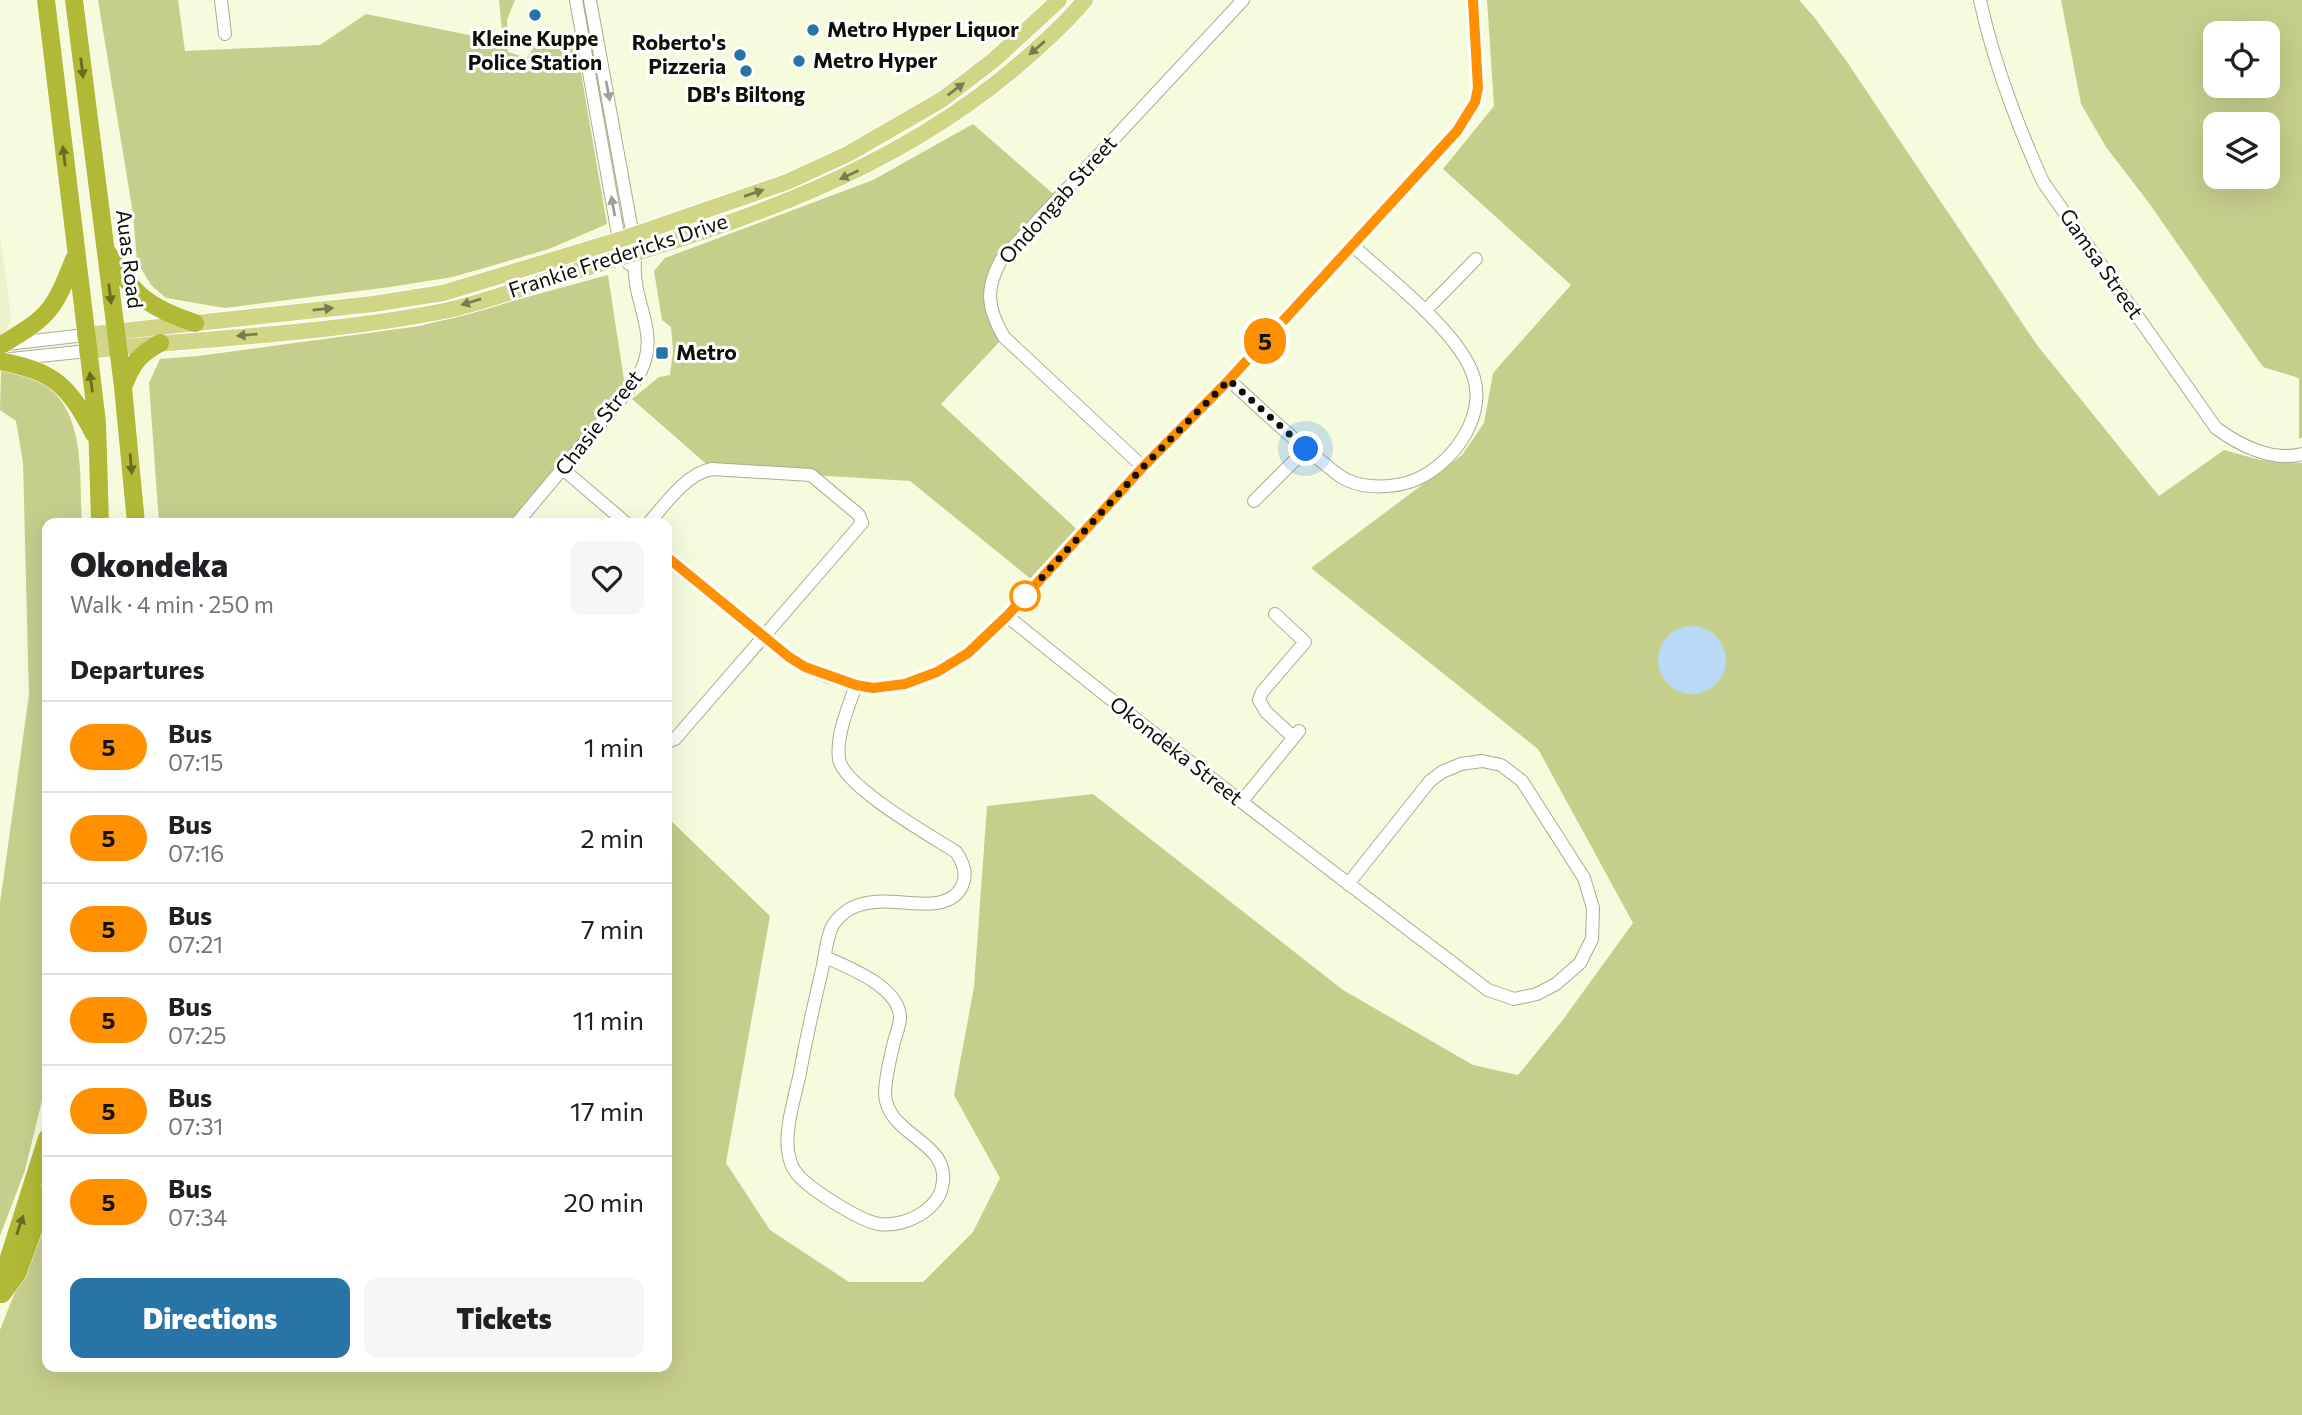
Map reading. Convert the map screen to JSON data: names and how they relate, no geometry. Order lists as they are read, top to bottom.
{
  "streets": {
    "highway": ["Auas Road"],
    "main road": ["Frankie Fredericks Drive"],
    "street": [
      "Ondongab Street",
      "Gamsa Street",
      "Chasie Street",
      "Okondeka Street"
    ]
  },
  "crossings": [
    ["Frankie Fredericks Drive", "Auas Road"],
    ["Frankie Fredericks Drive", "Chasie Street"]
  ],
  "places": {
    "other": [
      "Kleine Kuppe Police Station",
      "Metro Hyper Liquor",
      "Roberto's Pizzeria",
      "Metro Hyper",
      "DB's Biltong"
    ],
    "transit": ["Metro"]
  },
  "lines": ["bus line 5"],
  "page": {
    "on_map": "5",
    "heading": [
      ["Okondeka", "Walk · 4 min · 250 m"],
      "Departures"
    ],
    "list": [
      {
        "mark": "5",
        "name": "Bus",
        "note": "07:15",
        "value": "1 min"
      },
      {
        "mark": "5",
        "name": "Bus",
        "note": "07:16",
        "value": "2 min"
      },
      {
        "mark": "5",
        "name": "Bus",
        "note": "07:21",
        "value": "7 min"
      },
      {
        "mark": "5",
        "name": "Bus",
        "note": "07:25",
        "value": "11 min"
      },
      {
        "mark": "5",
        "name": "Bus",
        "note": "07:31",
        "value": "17 min"
      },
      {
        "mark": "5",
        "name": "Bus",
        "note": "07:34",
        "value": "20 min"
      }
    ],
    "buttons": ["Directions", "Tickets"]
  }
}
